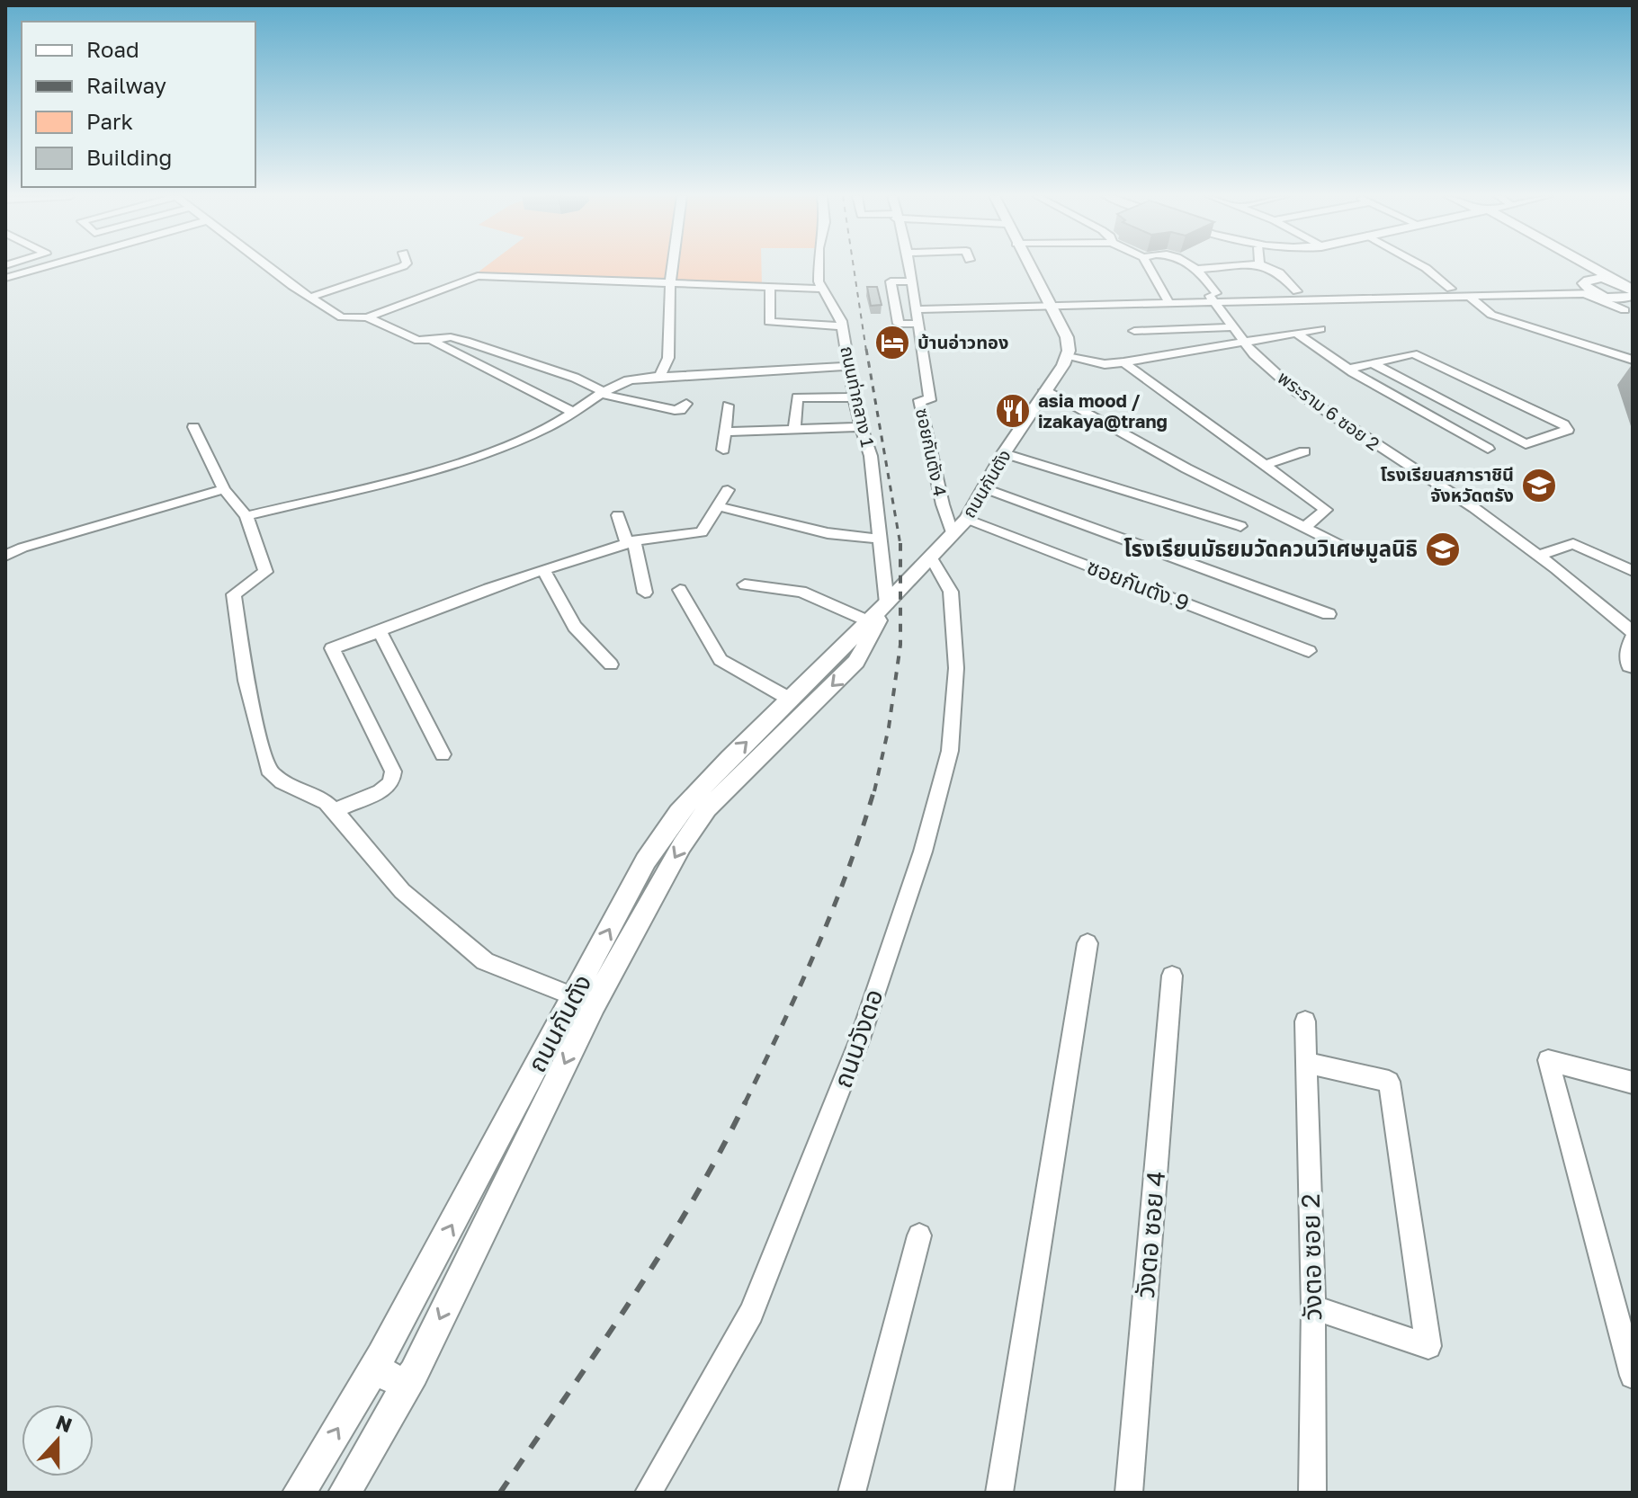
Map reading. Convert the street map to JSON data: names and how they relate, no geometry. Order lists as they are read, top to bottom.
{
  "streets": {
    "main road": ["ถนนกันตัง"],
    "street": [
      "ถนนท่ากลาง 1",
      "พระราม 6 ซอย 2",
      "ซอยกันตัง 4",
      "ซอยกันตัง 9",
      "ถนนวังตอ",
      "วังตอ ซอย 4",
      "วังตอ ซอย 2"
    ]
  },
  "crossings": [
    ["ถนนท่ากลาง 1", "ถนนกันตัง"],
    ["ซอยกันตัง 4", "ถนนกันตัง"],
    ["ถนนกันตัง", "ซอยกันตัง 9"],
    ["ถนนกันตัง", "ถนนวังตอ"]
  ],
  "places": {
    "hotel": ["บ้านอ่าวทอง"],
    "restaurant": ["asia mood / izakaya@trang"],
    "school or university": ["โรงเรียนสภาราชินี จังหวัดตรัง", "โรงเรียนมัธยมวัดควนวิเศษมูลนิธิ"]
  },
  "legend": [
    "Road",
    "Railway",
    "Park",
    "Building"
  ],
  "north": "top"
}
